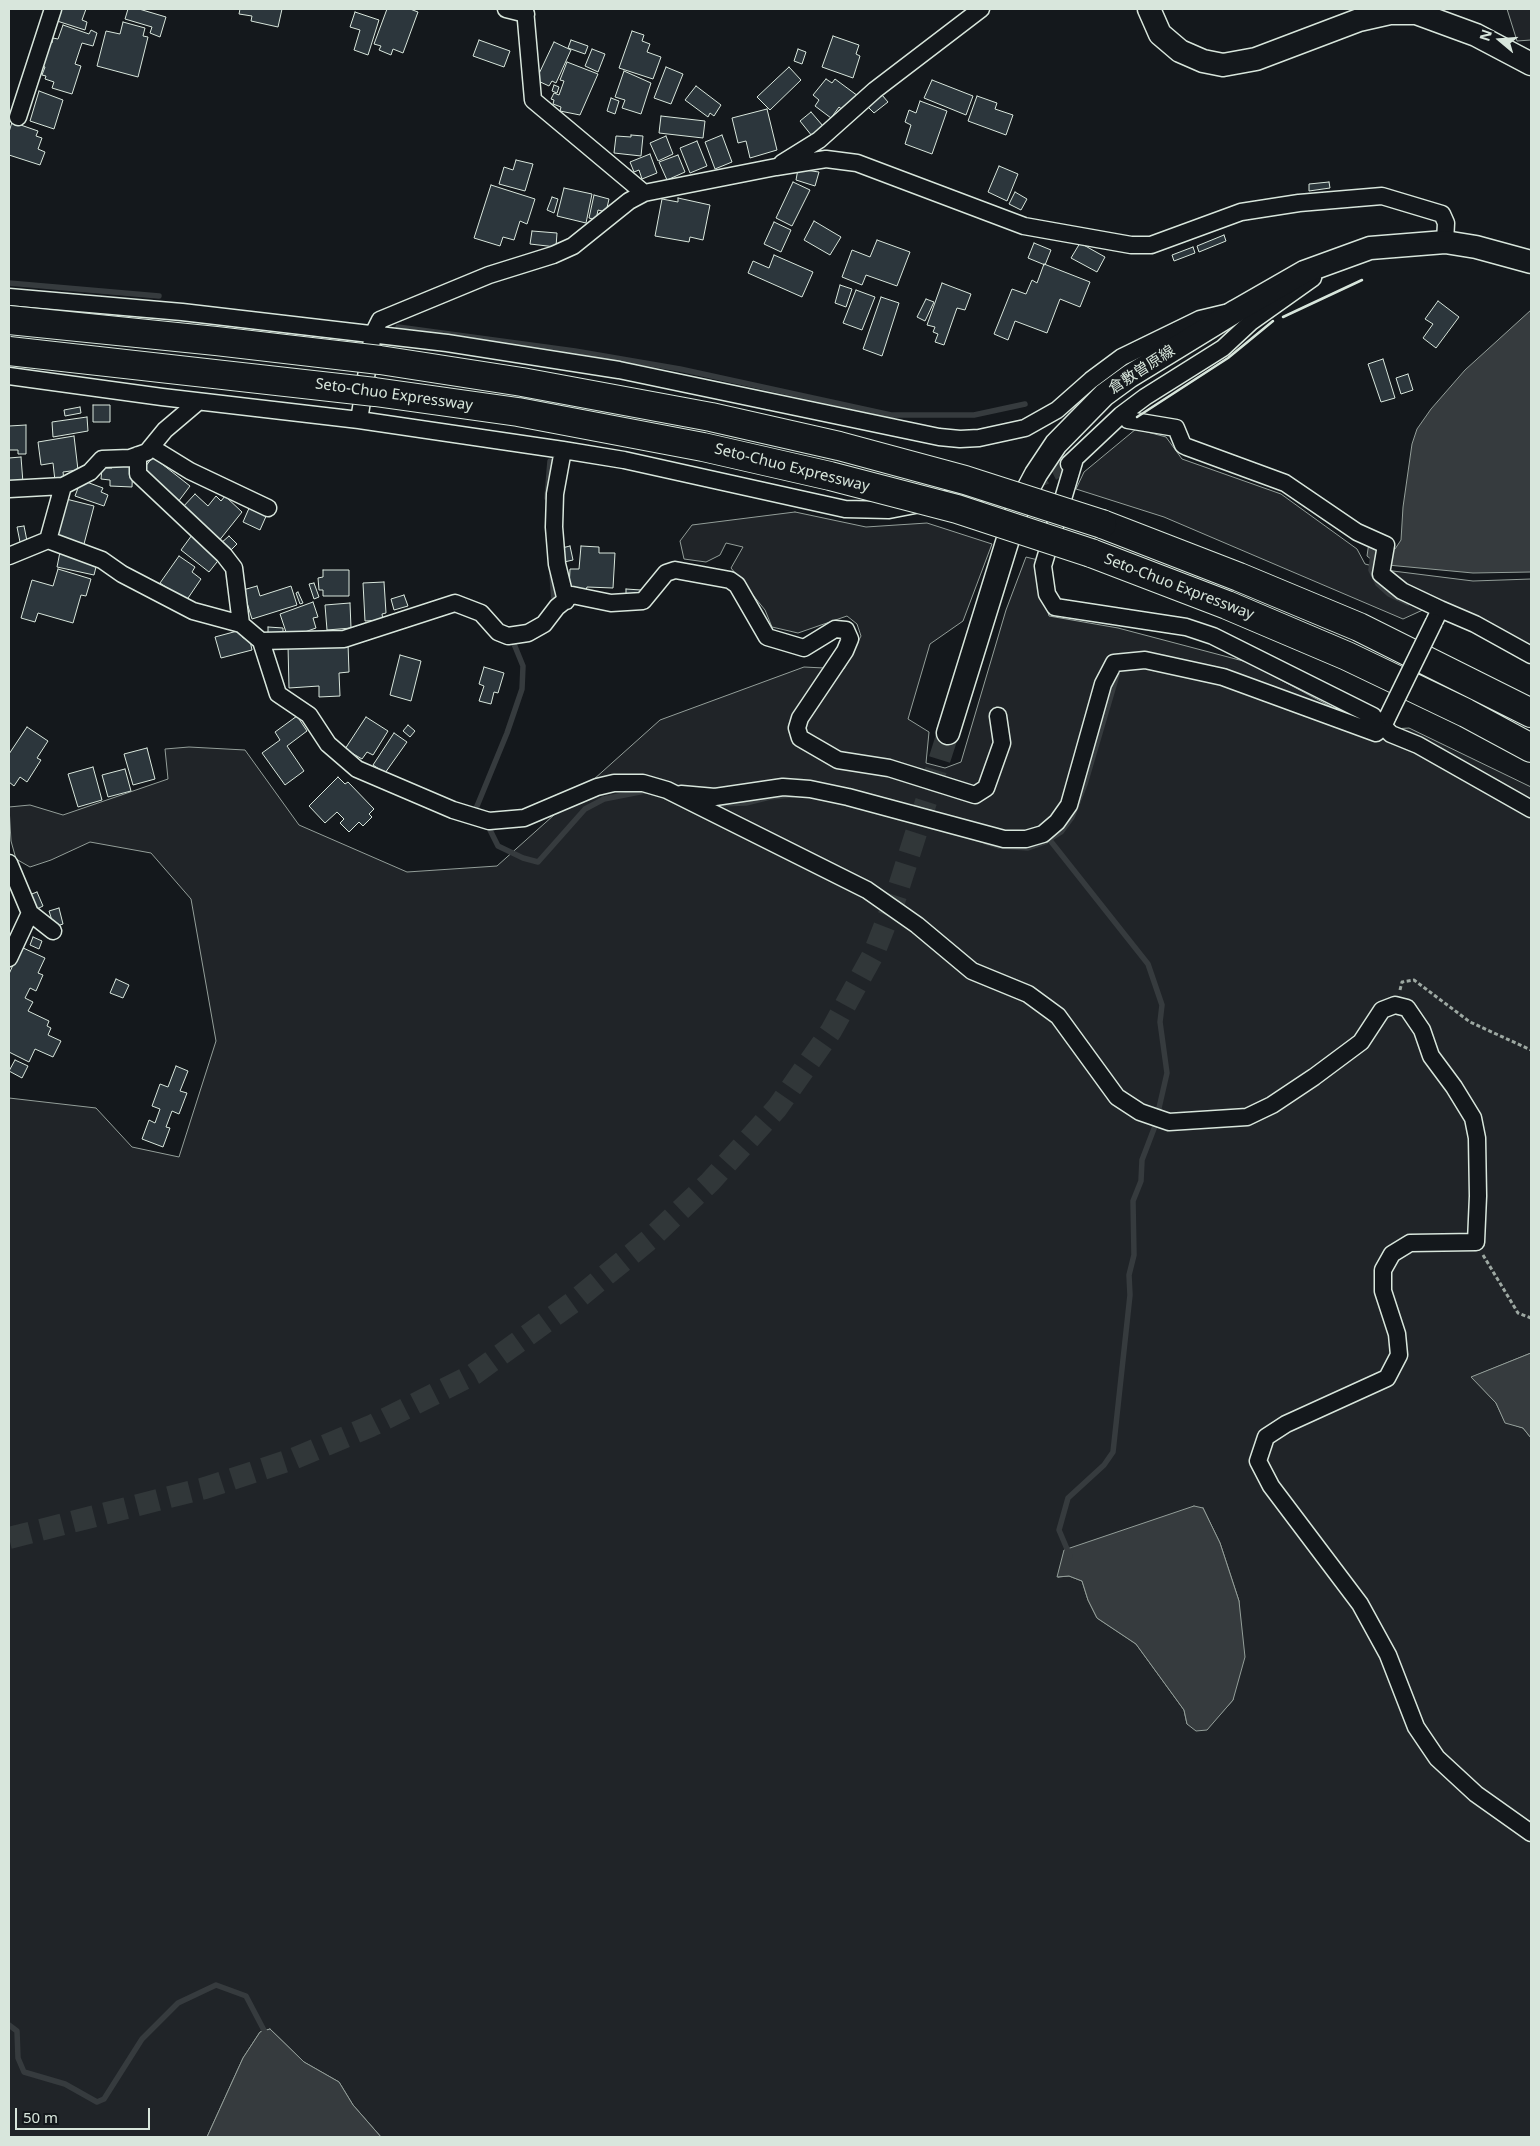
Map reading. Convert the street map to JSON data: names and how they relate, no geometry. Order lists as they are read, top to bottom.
{
  "streets": {
    "highway": ["Seto-Chuo Expressway"],
    "street": ["倉敷曽原線"]
  },
  "scale_bar": "50 m",
  "north": "left"
}
